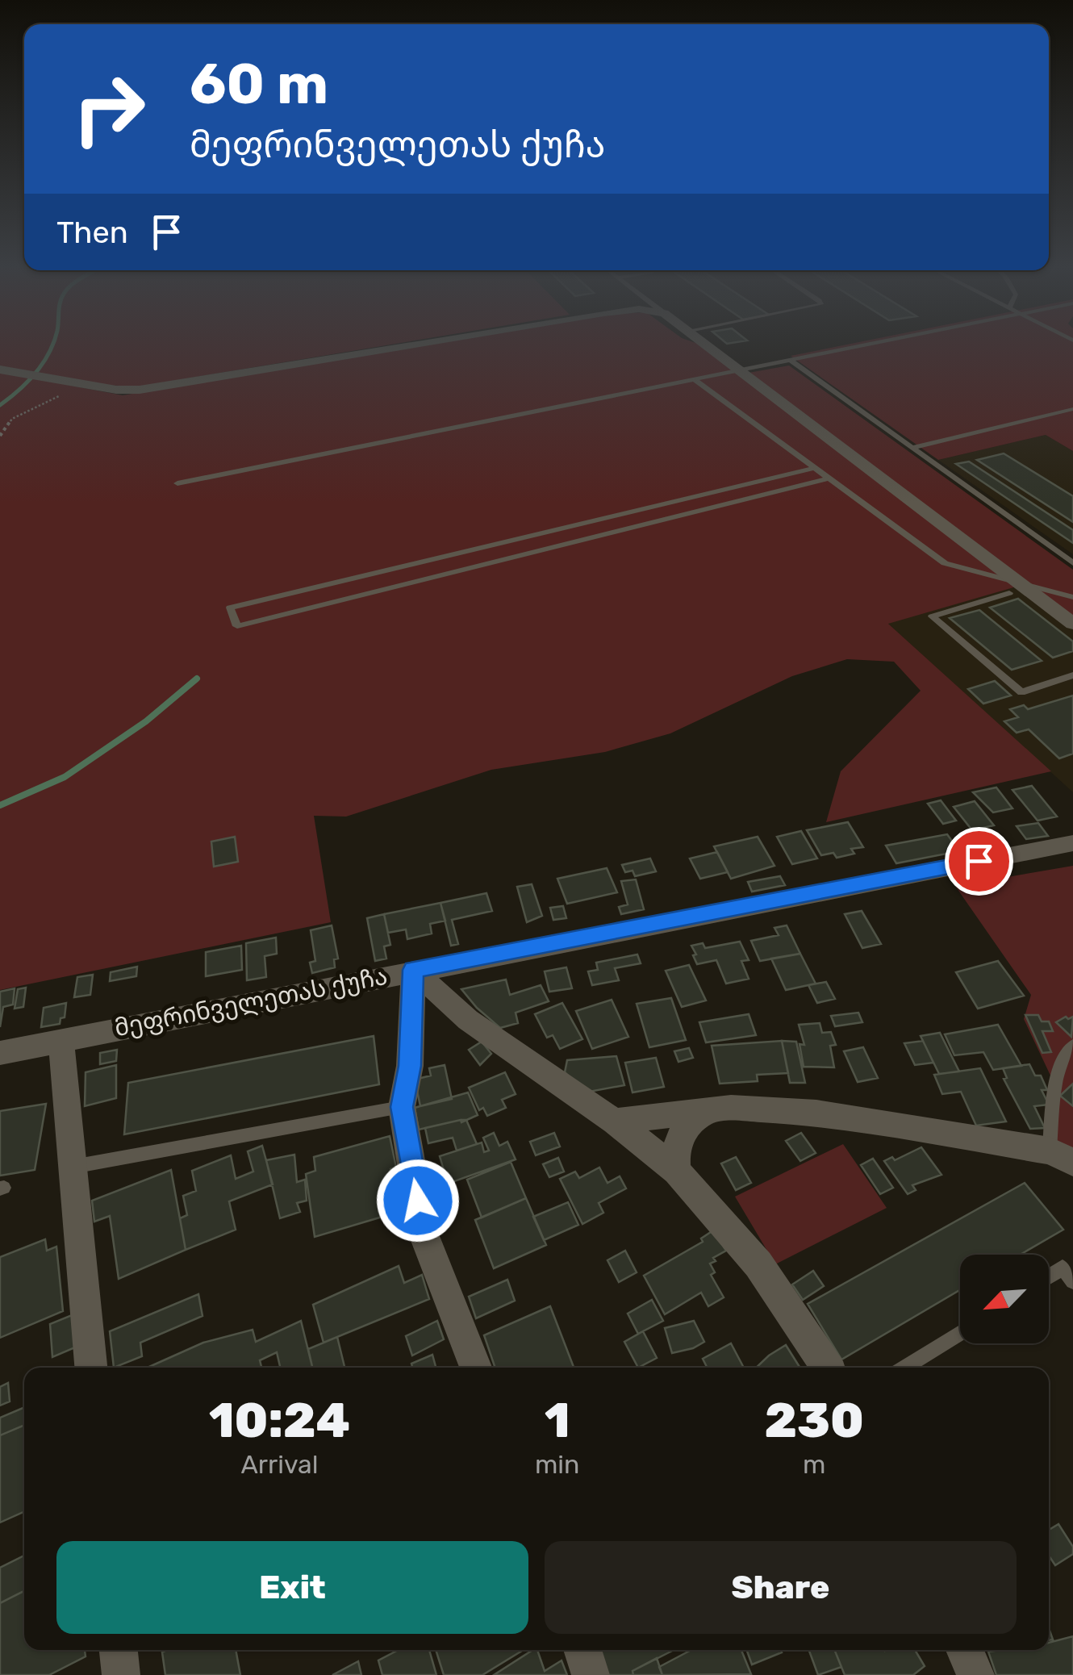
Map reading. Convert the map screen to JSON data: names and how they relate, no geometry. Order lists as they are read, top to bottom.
{
  "streets": {
    "street": ["მეფრინველეთას ქუჩა"]
  },
  "north": "bottom left",
  "page": {
    "turn": ["60 m", "მეფრინველეთას ქუჩა"],
    "then": "Then",
    "eta": [
      "10:24",
      "Arrival",
      "1",
      "min",
      "230",
      "m"
    ],
    "buttons": ["Exit", "Share"]
  }
}
